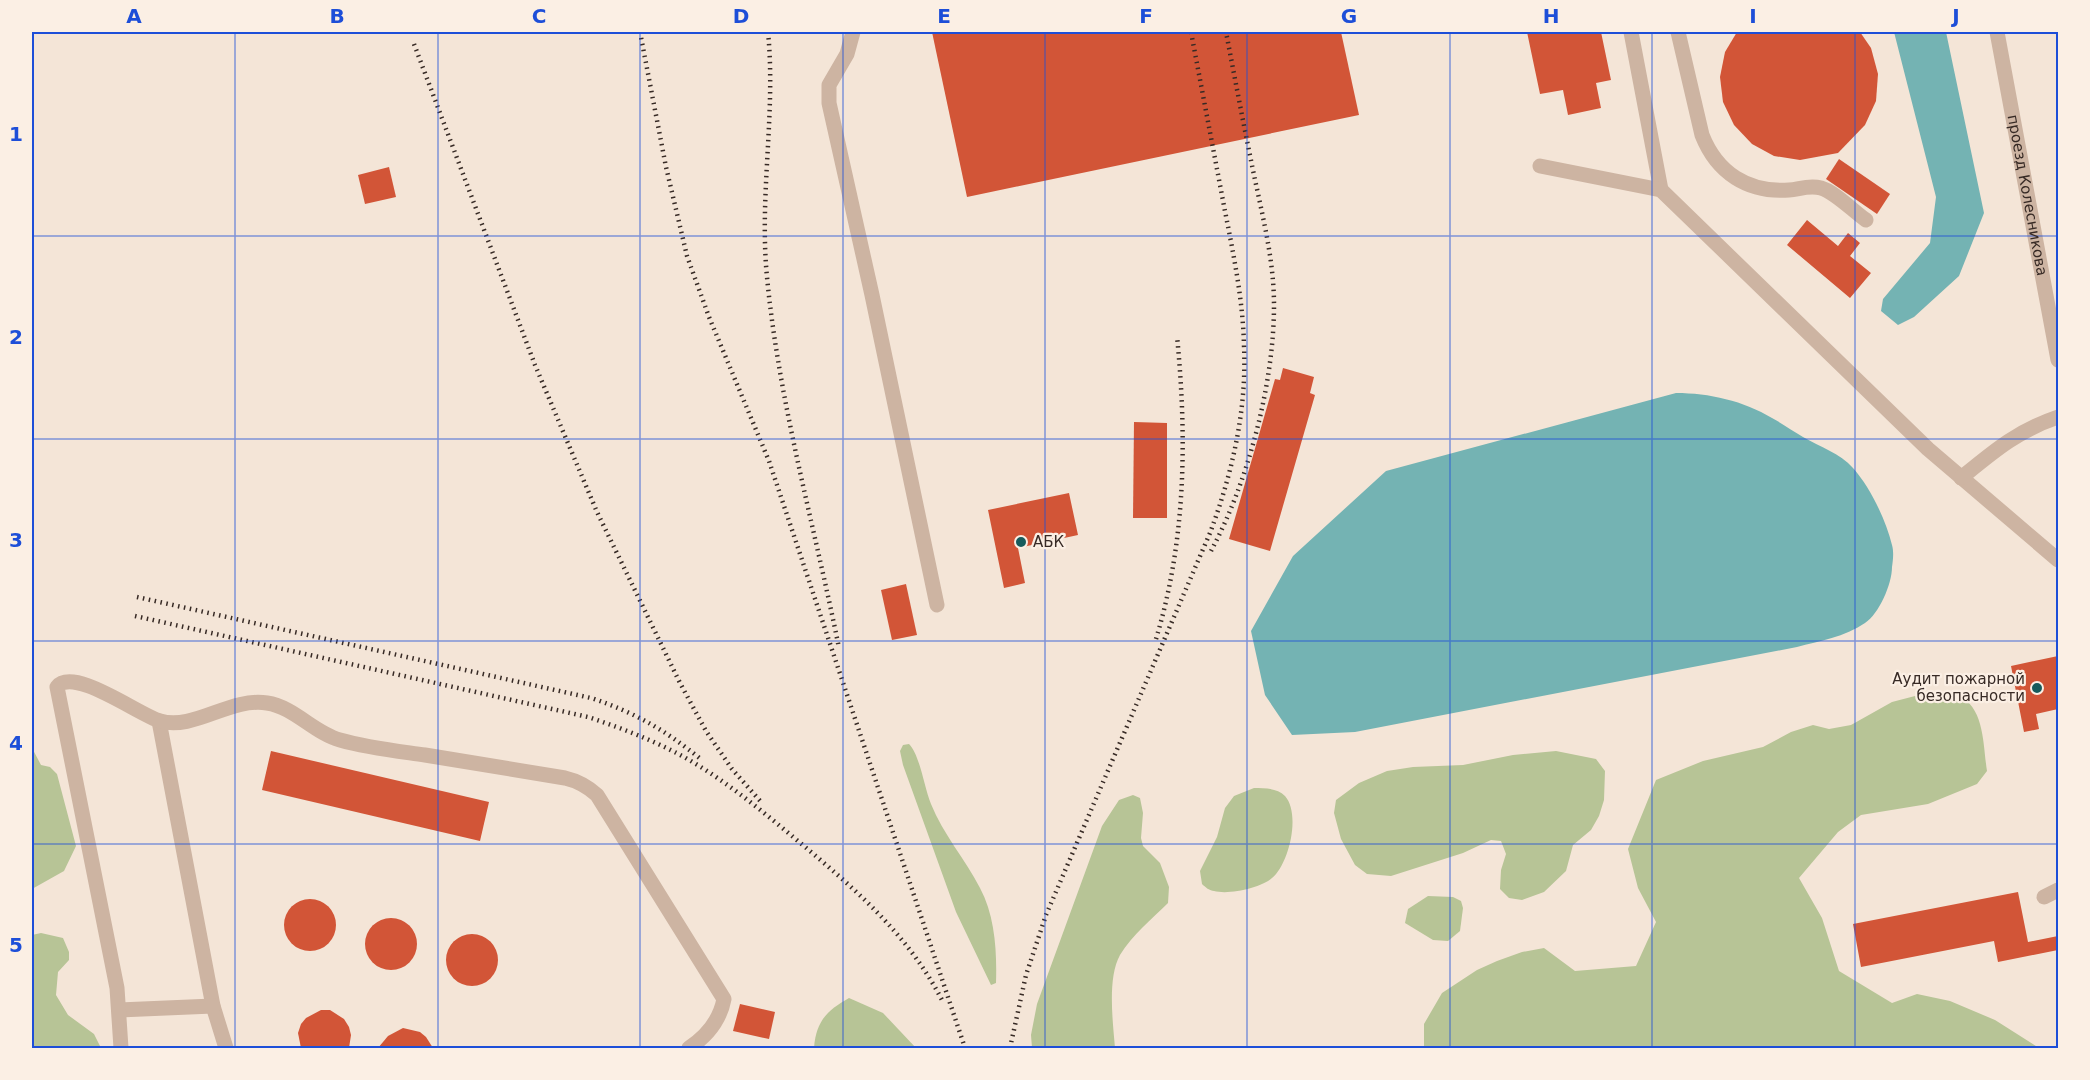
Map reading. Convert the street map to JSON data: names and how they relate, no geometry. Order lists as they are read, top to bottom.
{
  "streets": {
    "street": ["проезд Колесникова"]
  },
  "places": ["АБК", "Аудит пожарной безопасности"],
  "grid": {
    "columns": [
      "A",
      "B",
      "C",
      "D",
      "E",
      "F",
      "G",
      "H",
      "I",
      "J"
    ],
    "rows": [
      "1",
      "2",
      "3",
      "4",
      "5"
    ]
  }
}
